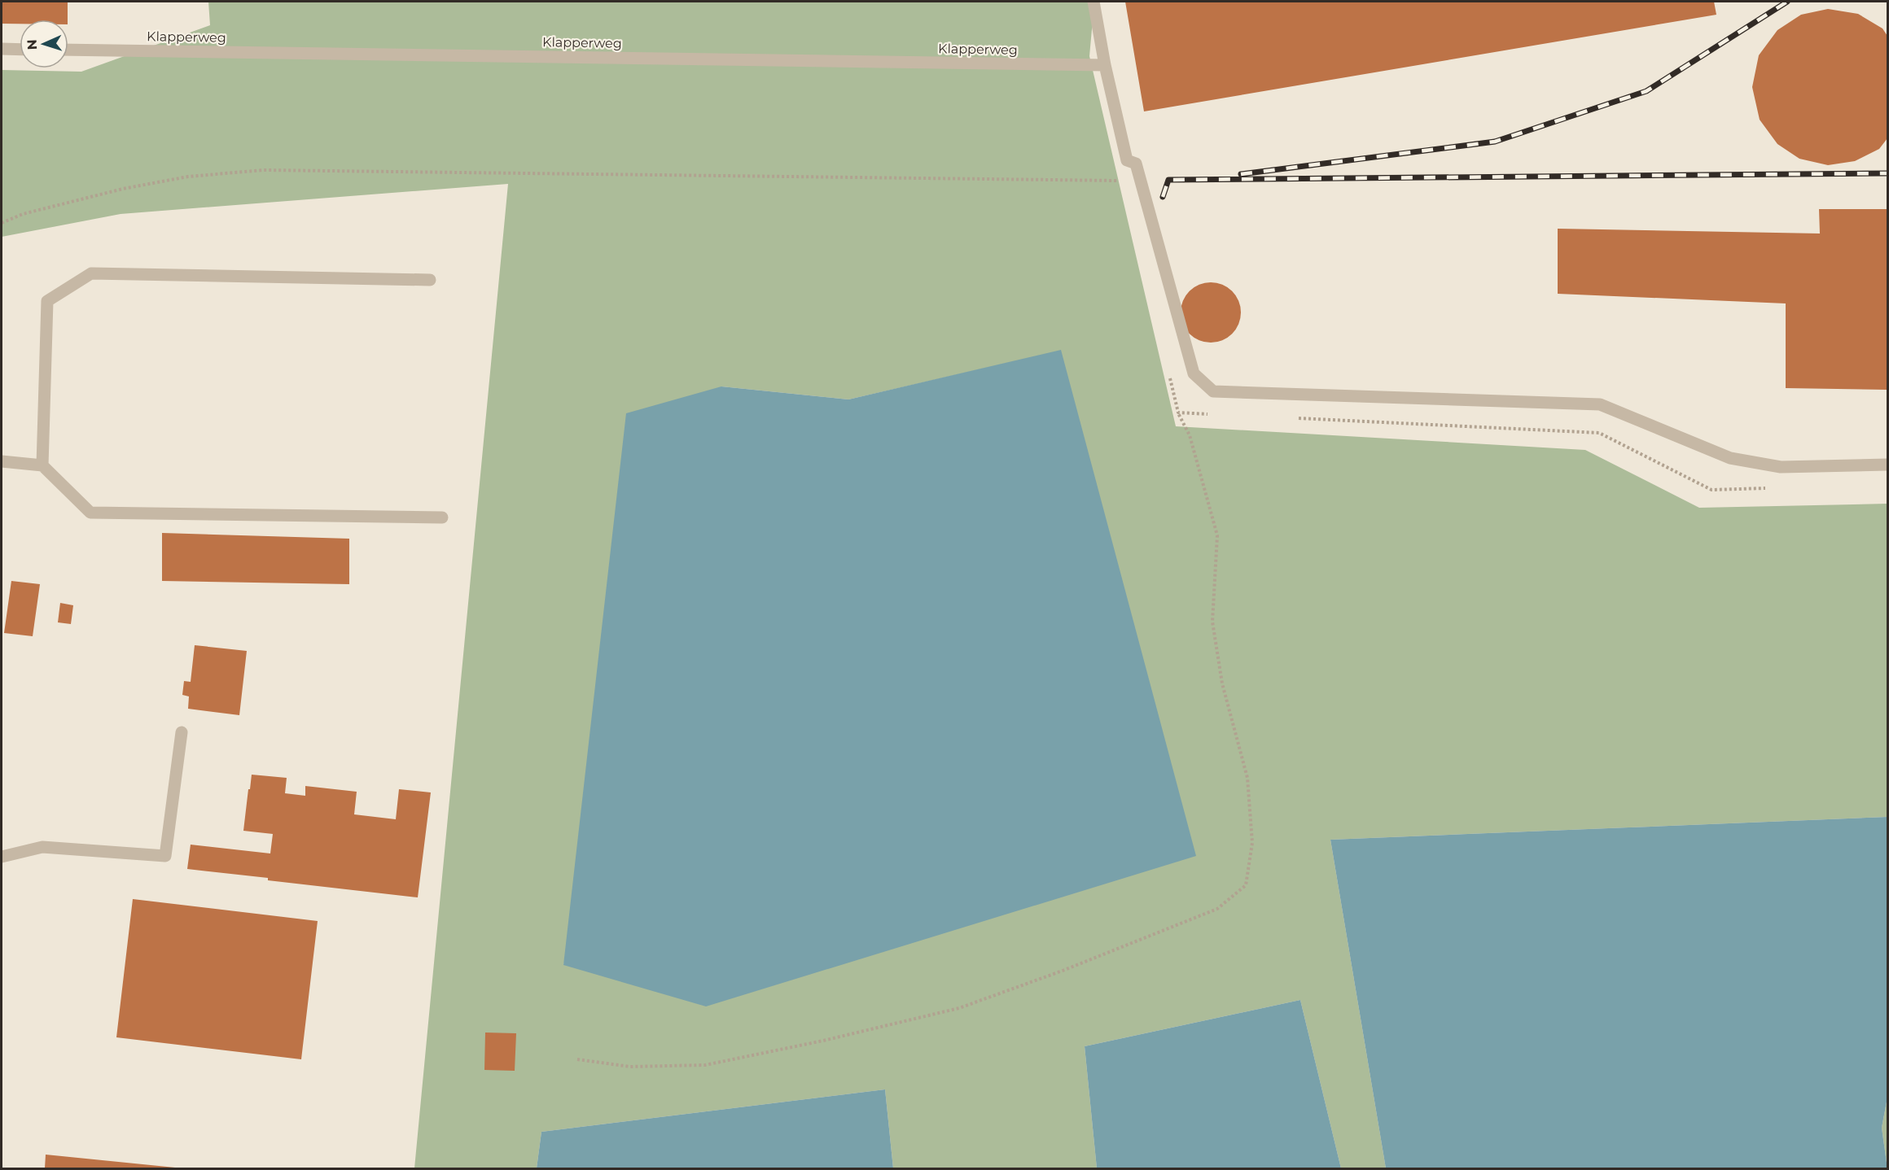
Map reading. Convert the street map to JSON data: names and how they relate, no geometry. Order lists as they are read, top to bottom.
{
  "streets": {
    "lane": ["Klapperweg"]
  },
  "north": "left"
}
